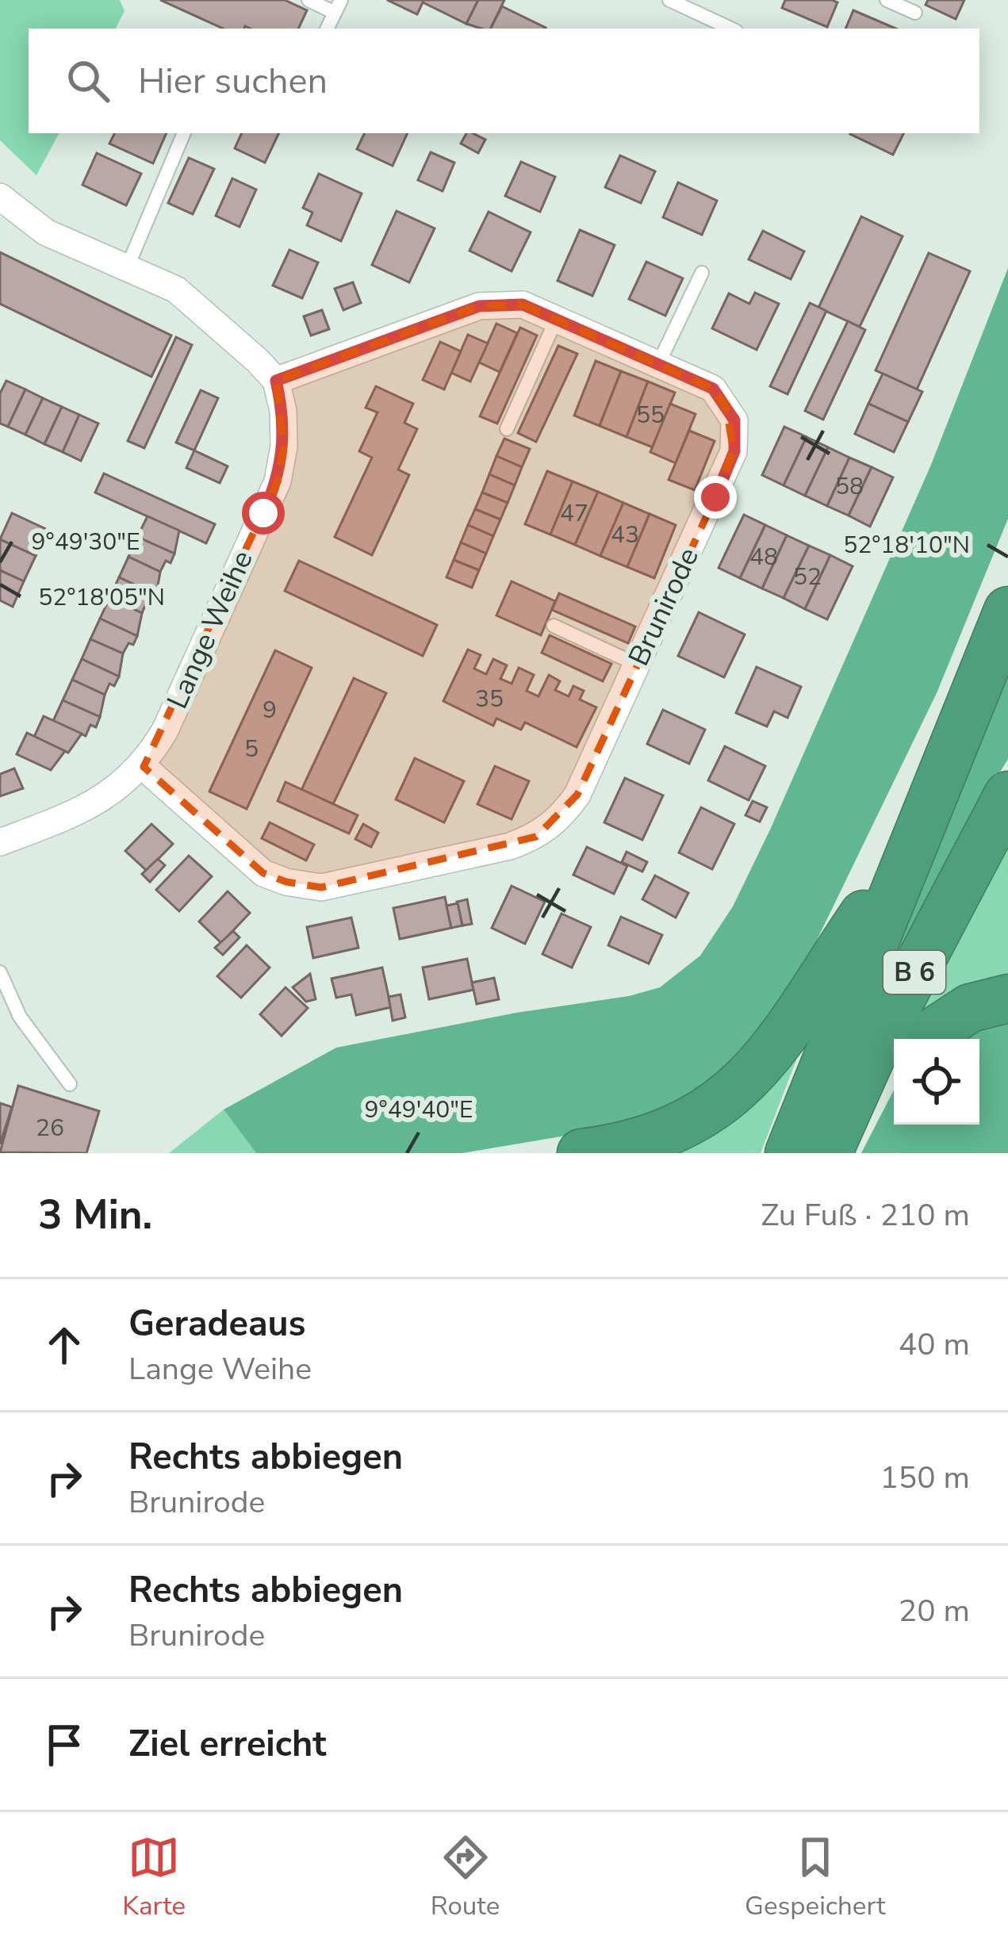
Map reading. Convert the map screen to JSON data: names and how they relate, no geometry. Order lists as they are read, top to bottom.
{
  "streets": {
    "highway": ["B 6"],
    "street": ["Brunirode", "Lange Weihe"]
  },
  "crossings": [
    ["Brunirode", "Lange Weihe"]
  ],
  "house_numbers": [
    "55",
    "58",
    "47",
    "43",
    "48",
    "52",
    "35",
    "9",
    "5",
    "26"
  ],
  "page": {
    "search": "Hier suchen",
    "heading": ["3 Min.", "Zu Fuß · 210 m"],
    "list": [
      ["Geradeaus", "Lange Weihe", "40 m"],
      ["Rechts abbiegen", "Brunirode", "150 m"],
      ["Rechts abbiegen", "Brunirode", "20 m"],
      "Ziel erreicht"
    ],
    "nav": ["Karte", "Route", "Gespeichert"]
  },
  "coordinates": [
    "9°49'30\"E",
    "52°18'10\"N",
    "52°18'05\"N",
    "9°49'40\"E"
  ]
}
